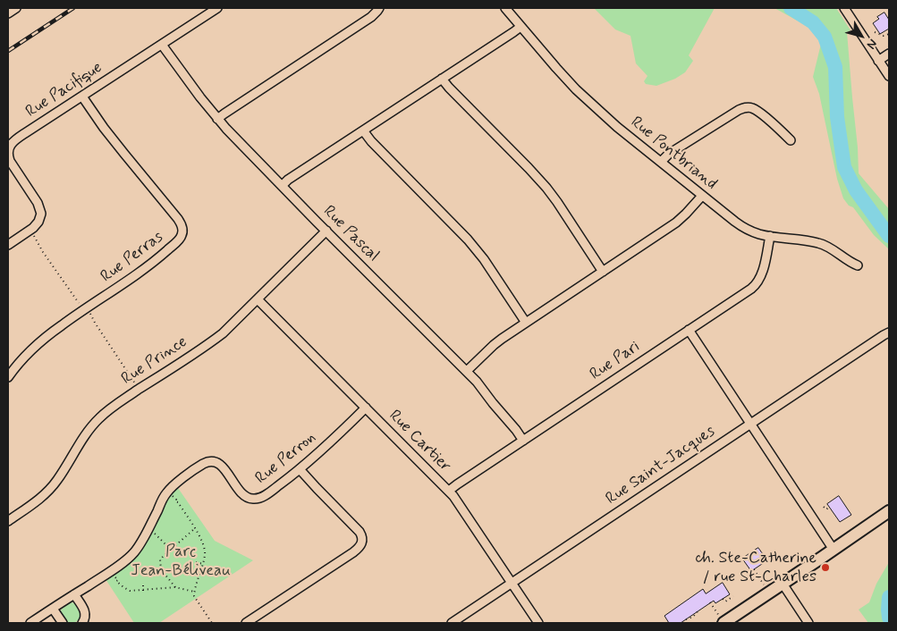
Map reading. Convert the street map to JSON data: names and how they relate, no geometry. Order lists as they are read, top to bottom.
{
  "streets": {
    "street": [
      "Rue Pacifique",
      "Rue Pontbriand",
      "Rue Pascal",
      "Rue Perras",
      "Rue Prince",
      "Rue Pari",
      "Rue Cartier",
      "Rue Perron",
      "Rue Saint-Jacques"
    ]
  },
  "crossings": [
    ["Rue Pacifique", "Rue Pascal"],
    ["Rue Pacifique", "Rue Perras"],
    ["Rue Pontbriand", "Rue Pari"],
    ["Rue Pascal", "Rue Prince"],
    ["Rue Pascal", "Rue Pari"],
    ["Rue Prince", "Rue Cartier"],
    ["Rue Pari", "Rue Cartier"],
    ["Rue Cartier", "Rue Perron"],
    ["Rue Cartier", "Rue Saint-Jacques"]
  ],
  "parks": ["Parc Jean-Béliveau"],
  "places": ["ch. Ste-Catherine / rue St-Charles"],
  "north": "bottom right"
}
